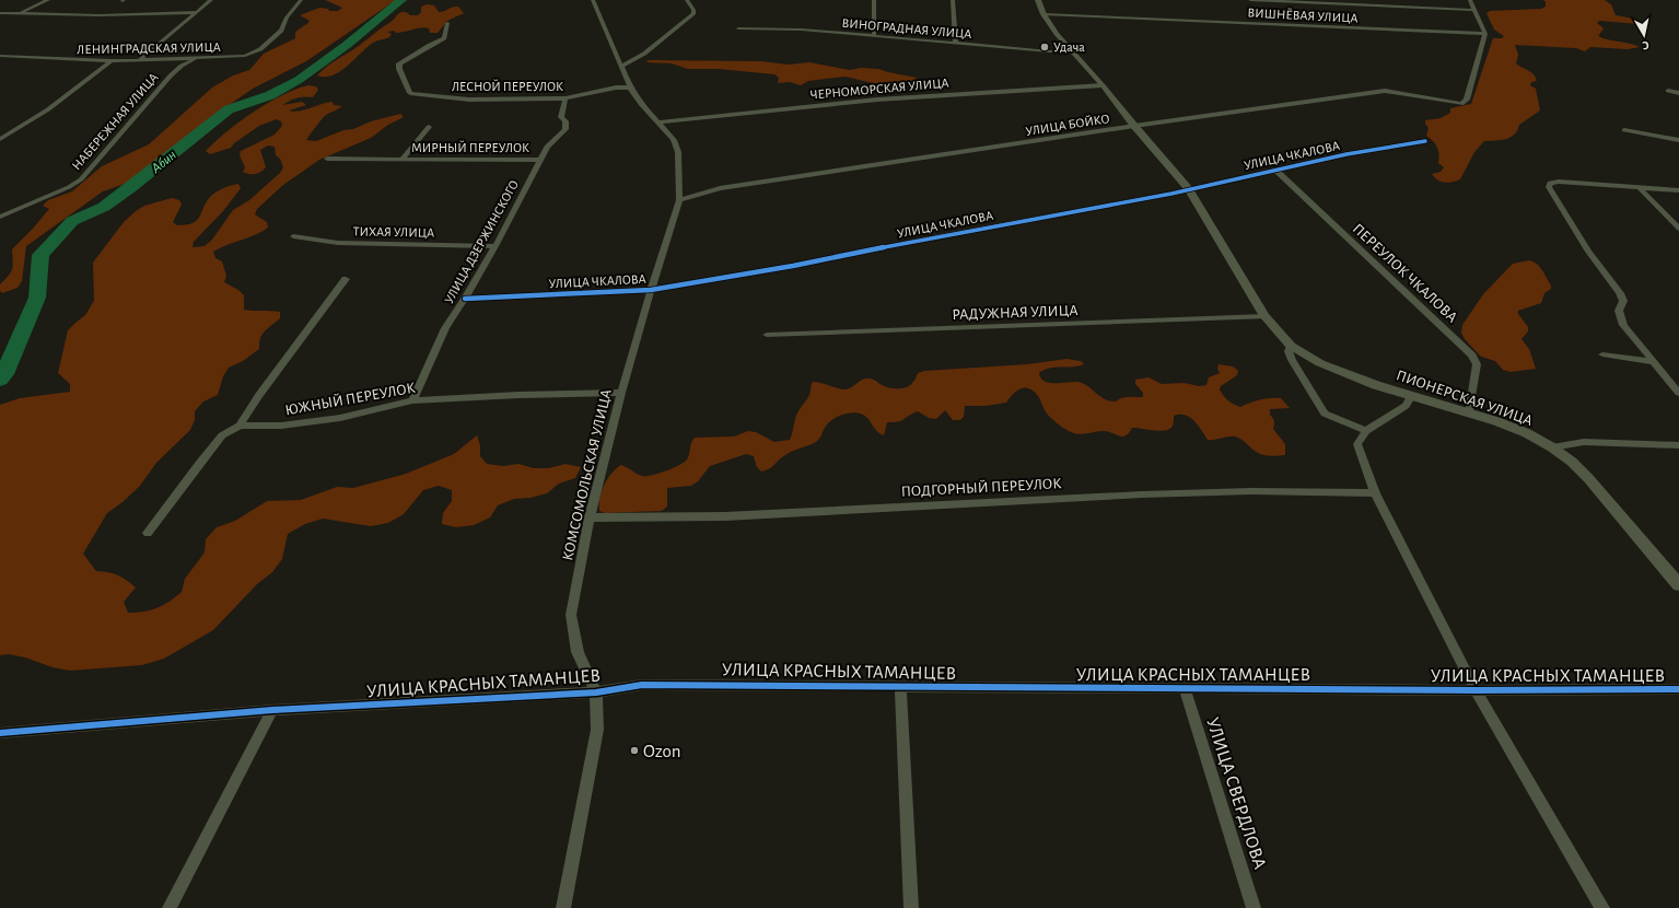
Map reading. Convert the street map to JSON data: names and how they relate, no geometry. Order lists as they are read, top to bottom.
{
  "streets": {
    "main road": ["ПИОНЕРСКАЯ УЛИЦА"],
    "street": [
      "ВИШНЁВАЯ УЛИЦА",
      "ВИНОГРАДНАЯ УЛИЦА",
      "ЛЕНИНГРАДСКАЯ УЛИЦА",
      "ЛЕСНОЙ ПЕРЕУЛОК",
      "ЧЕРНОМОРСКАЯ УЛИЦА",
      "НАБЕРЕЖНАЯ УЛИЦА",
      "УЛИЦА БОЙКО",
      "МИРНЫЙ ПЕРЕУЛОК",
      "УЛИЦА ЧКАЛОВА",
      "ТИХАЯ УЛИЦА",
      "УЛИЦА ДЗЕРЖИНСКОГО",
      "ПЕРЕУЛОК ЧКАЛОВА",
      "РАДУЖНАЯ УЛИЦА",
      "ЮЖНЫЙ ПЕРЕУЛОК",
      "КОМСОМОЛЬСКАЯ УЛИЦА",
      "ПОДГОРНЫЙ ПЕРЕУЛОК",
      "УЛИЦА КРАСНЫХ ТАМАНЦЕВ",
      "УЛИЦА СВЕРДЛОВА"
    ]
  },
  "crossings": [
    ["ВИШНЁВАЯ УЛИЦА", "УЛИЦА БОЙКО"],
    ["ВИШНЁВАЯ УЛИЦА", "ПИОНЕРСКАЯ УЛИЦА"],
    ["ВИНОГРАДНАЯ УЛИЦА", "ПИОНЕРСКАЯ УЛИЦА"],
    ["ЛЕНИНГРАДСКАЯ УЛИЦА", "НАБЕРЕЖНАЯ УЛИЦА"],
    ["ЛЕСНОЙ ПЕРЕУЛОК", "УЛИЦА ДЗЕРЖИНСКОГО"],
    ["ЛЕСНОЙ ПЕРЕУЛОК", "КОМСОМОЛЬСКАЯ УЛИЦА"],
    ["ЧЕРНОМОРСКАЯ УЛИЦА", "ПИОНЕРСКАЯ УЛИЦА"],
    ["ЧЕРНОМОРСКАЯ УЛИЦА", "КОМСОМОЛЬСКАЯ УЛИЦА"],
    ["УЛИЦА БОЙКО", "ПИОНЕРСКАЯ УЛИЦА"],
    ["УЛИЦА БОЙКО", "КОМСОМОЛЬСКАЯ УЛИЦА"],
    ["МИРНЫЙ ПЕРЕУЛОК", "УЛИЦА ДЗЕРЖИНСКОГО"],
    ["УЛИЦА ЧКАЛОВА", "УЛИЦА ДЗЕРЖИНСКОГО"],
    ["УЛИЦА ЧКАЛОВА", "ПЕРЕУЛОК ЧКАЛОВА"],
    ["УЛИЦА ЧКАЛОВА", "ПИОНЕРСКАЯ УЛИЦА"],
    ["УЛИЦА ЧКАЛОВА", "КОМСОМОЛЬСКАЯ УЛИЦА"],
    ["ТИХАЯ УЛИЦА", "УЛИЦА ДЗЕРЖИНСКОГО"],
    ["УЛИЦА ДЗЕРЖИНСКОГО", "ЮЖНЫЙ ПЕРЕУЛОК"],
    ["ПЕРЕУЛОК ЧКАЛОВА", "ПИОНЕРСКАЯ УЛИЦА"],
    ["РАДУЖНАЯ УЛИЦА", "ПИОНЕРСКАЯ УЛИЦА"],
    ["ЮЖНЫЙ ПЕРЕУЛОК", "КОМСОМОЛЬСКАЯ УЛИЦА"],
    ["КОМСОМОЛЬСКАЯ УЛИЦА", "ПОДГОРНЫЙ ПЕРЕУЛОК"],
    ["КОМСОМОЛЬСКАЯ УЛИЦА", "УЛИЦА КРАСНЫХ ТАМАНЦЕВ"],
    ["УЛИЦА КРАСНЫХ ТАМАНЦЕВ", "УЛИЦА СВЕРДЛОВА"]
  ],
  "water": ["Абин"],
  "places": ["Удача", "Ozon"],
  "north": "bottom"
}
